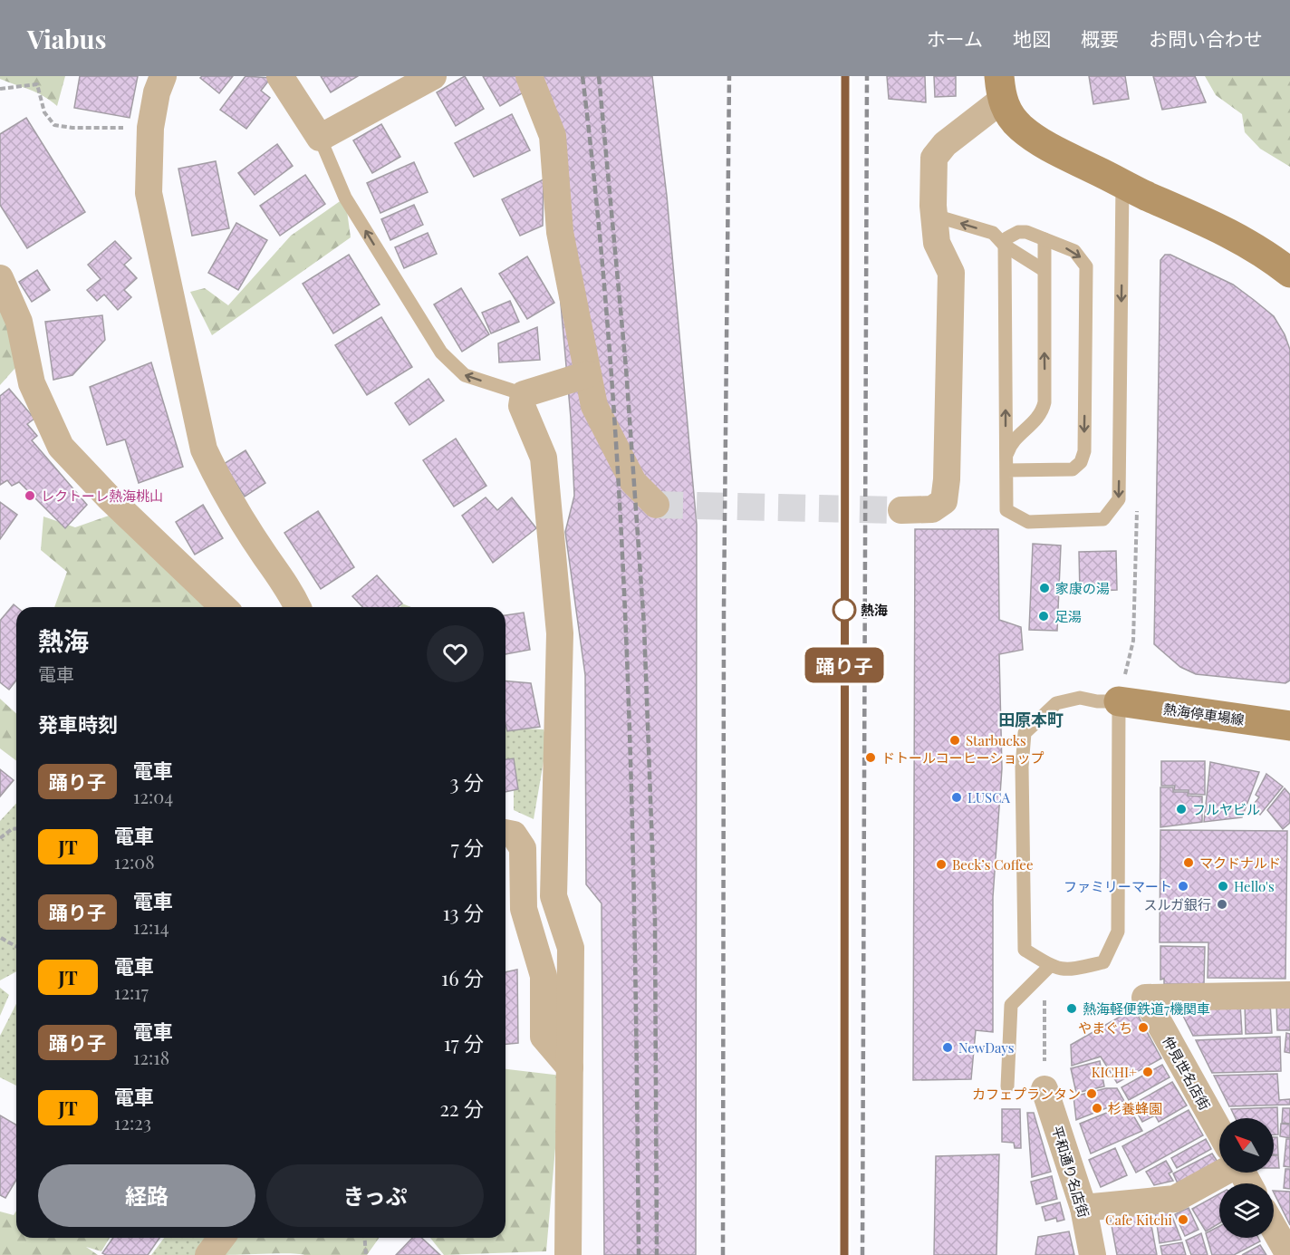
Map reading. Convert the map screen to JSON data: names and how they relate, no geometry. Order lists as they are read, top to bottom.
{
  "streets": {
    "street": ["熱海停車場線", "仲見世名店街", "平和通り名店街"]
  },
  "districts": ["田原本町"],
  "places": [
    "レクトーレ熱海桃山",
    "家康の湯",
    "熱海",
    "足湯",
    "Starbucks",
    "ドトールコーヒーショップ",
    "LUSCA",
    "フルヤビル",
    "マクドナルド",
    "Beck’s Coffee",
    "ファミリーマート",
    "Hello's",
    "スルガ銀行",
    "熱海軽便鉄道7機関車",
    "やまぐち",
    "NewDays",
    "KICHI+",
    "カフェプランタン",
    "杉養蜂園",
    "Cafe Kitchi"
  ],
  "north": "top left",
  "page": {
    "header": "Viabus",
    "nav": [
      "ホーム",
      "地図",
      "概要",
      "お問い合わせ"
    ],
    "on_map": "踊り子",
    "heading": [
      ["熱海", "電車"],
      "発車時刻"
    ],
    "list": [
      {
        "mark": "踊り子",
        "name": "電車",
        "note": "12:04",
        "value": "3 分"
      },
      {
        "mark": "JT",
        "name": "電車",
        "note": "12:08",
        "value": "7 分"
      },
      {
        "mark": "踊り子",
        "name": "電車",
        "note": "12:14",
        "value": "13 分"
      },
      {
        "mark": "JT",
        "name": "電車",
        "note": "12:17",
        "value": "16 分"
      },
      {
        "mark": "踊り子",
        "name": "電車",
        "note": "12:18",
        "value": "17 分"
      },
      {
        "mark": "JT",
        "name": "電車",
        "note": "12:23",
        "value": "22 分"
      }
    ],
    "buttons": ["経路", "きっぷ"]
  }
}
